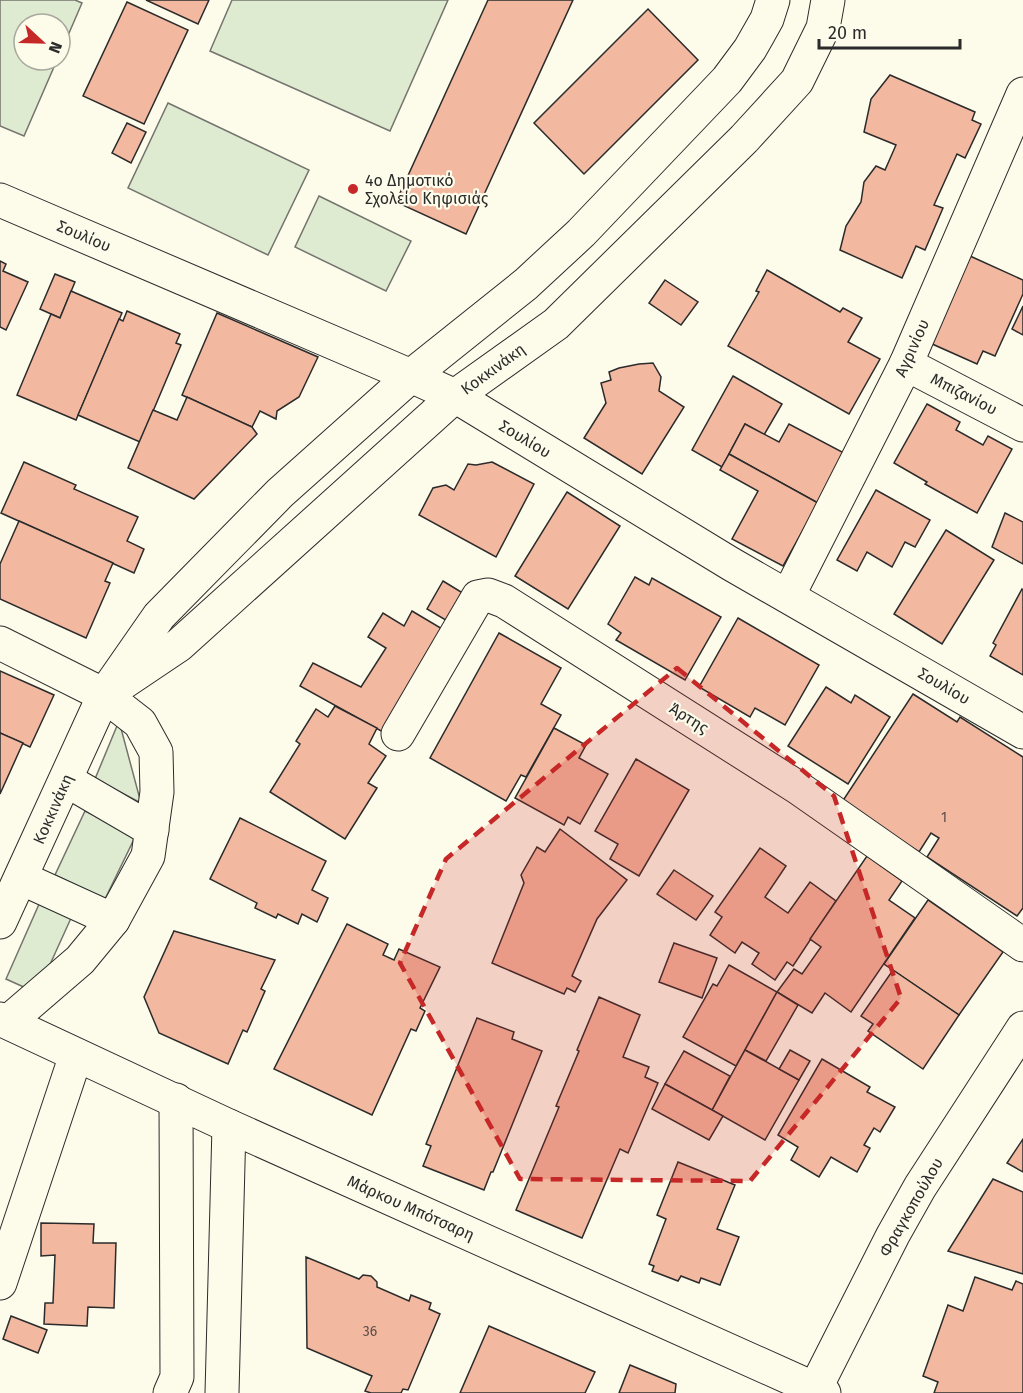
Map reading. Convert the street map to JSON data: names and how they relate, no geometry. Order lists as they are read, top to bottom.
{
  "streets": {
    "street": [
      "Σουλίου",
      "Αγρινίου",
      "Κοκκινάκη",
      "Μπιζανίου",
      "Άρτης",
      "Φραγκοπούλου",
      "Μάρκου Μπότσαρη"
    ]
  },
  "crossings": [
    ["Σουλίου", "Αγρινίου"],
    ["Σουλίου", "Κοκκινάκη"],
    ["Αγρινίου", "Μπιζανίου"],
    ["Φραγκοπούλου", "Μάρκου Μπότσαρη"]
  ],
  "places": ["4ο Δημοτικό Σχολείο Κηφισιάς"],
  "house_numbers": ["1", "36"],
  "scale_bar": "20 m",
  "north": "right"
}
